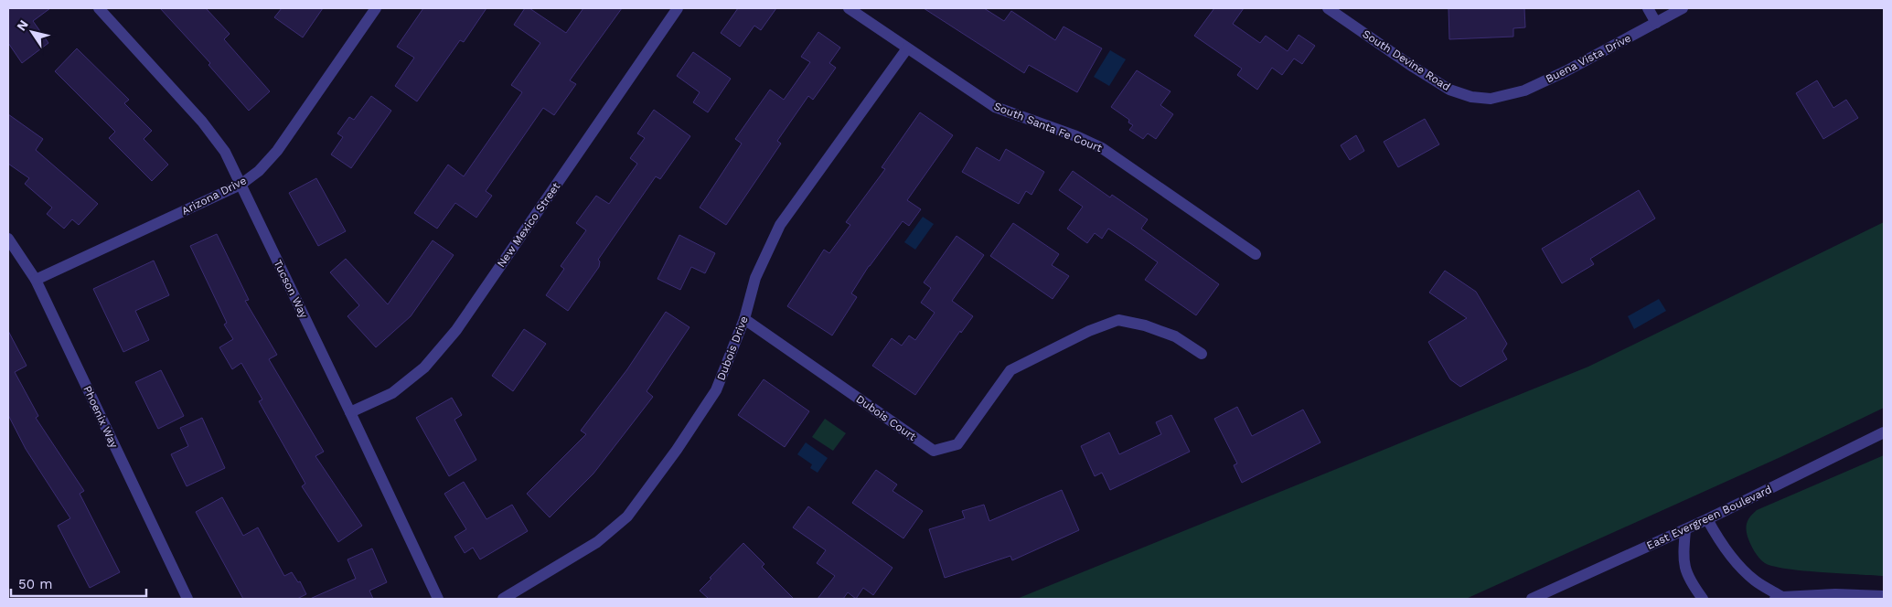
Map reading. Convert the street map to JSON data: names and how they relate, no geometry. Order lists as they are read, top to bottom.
{
  "streets": {
    "street": [
      "Buena Vista Drive",
      "South Devine Road",
      "South Santa Fe Court",
      "Arizona Drive",
      "New Mexico Street",
      "Tucson Way",
      "Dubois Drive",
      "Phoenix Way",
      "Dubois Court",
      "East Evergreen Boulevard"
    ]
  },
  "crossings": [
    ["Buena Vista Drive", "South Devine Road"],
    ["South Santa Fe Court", "Dubois Drive"],
    ["Arizona Drive", "Tucson Way"],
    ["Arizona Drive", "Phoenix Way"],
    ["New Mexico Street", "Tucson Way"],
    ["Dubois Drive", "Dubois Court"]
  ],
  "scale_bar": "50 m",
  "north": "top left"
}
